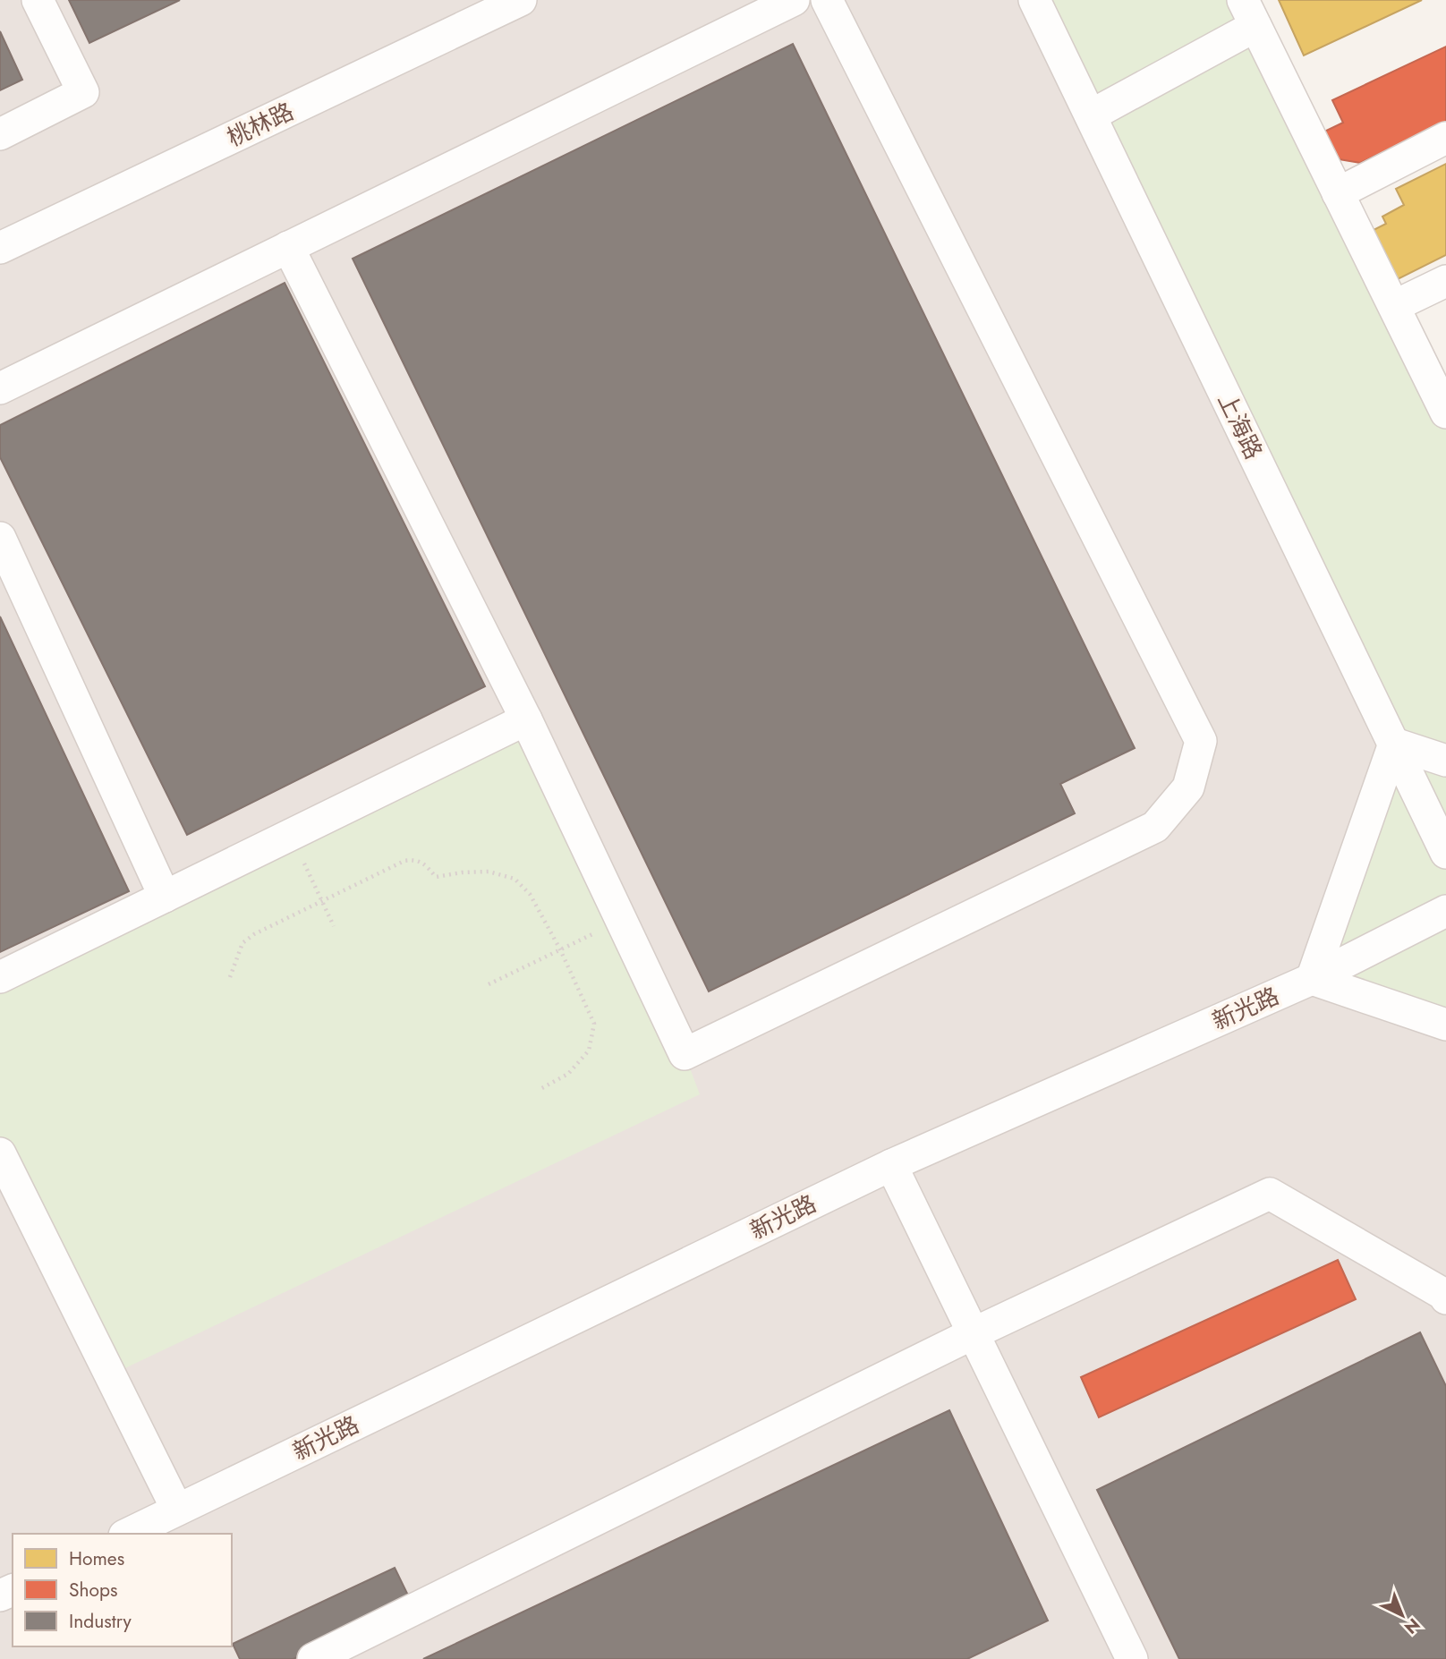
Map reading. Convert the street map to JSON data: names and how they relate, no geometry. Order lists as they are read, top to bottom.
{
  "streets": {
    "street": ["桃林路", "上海路", "新光路"]
  },
  "legend": ["Homes", "Shops", "Industry"],
  "north": "bottom right"
}
